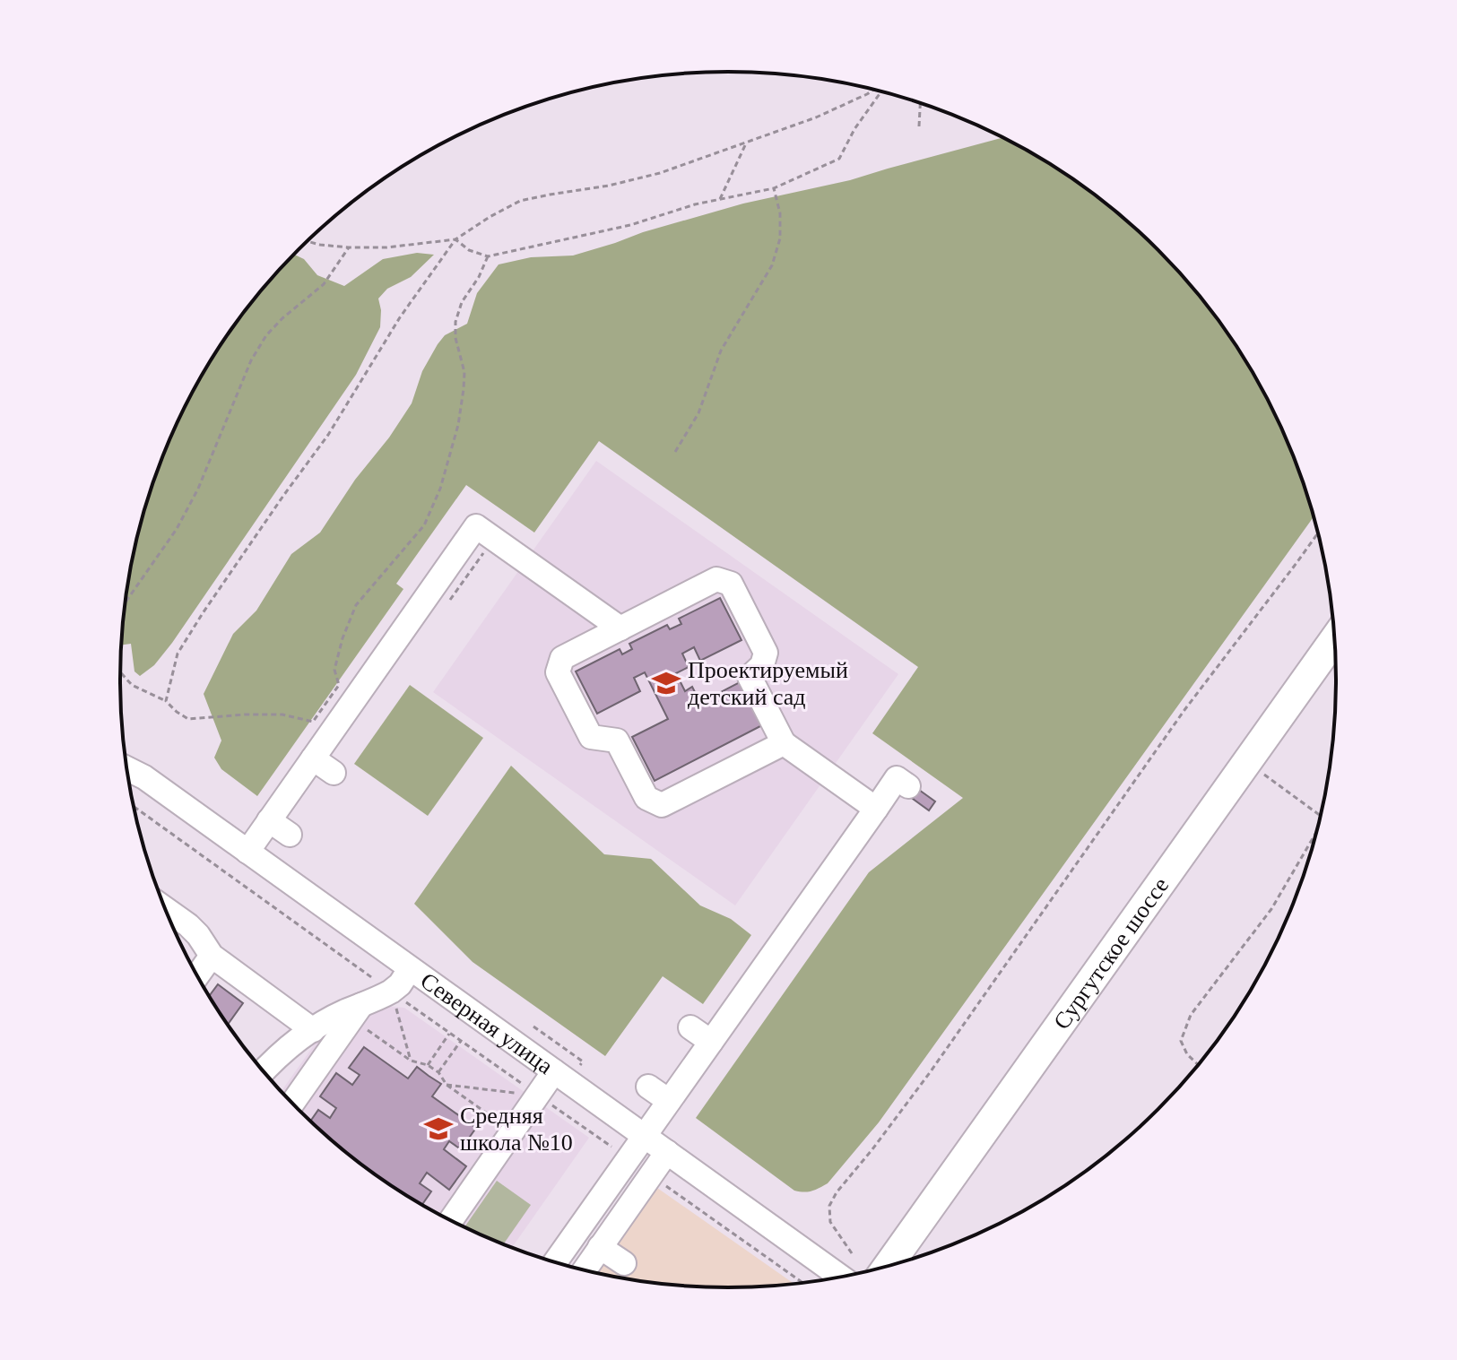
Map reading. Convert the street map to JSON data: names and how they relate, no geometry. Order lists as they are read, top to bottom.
{
  "streets": {
    "main road": ["Сургутское шоссе"],
    "street": ["Северная улица"]
  },
  "places": {
    "school or university": ["Проектируемый детский сад", "Средняя школа №10"]
  }
}
